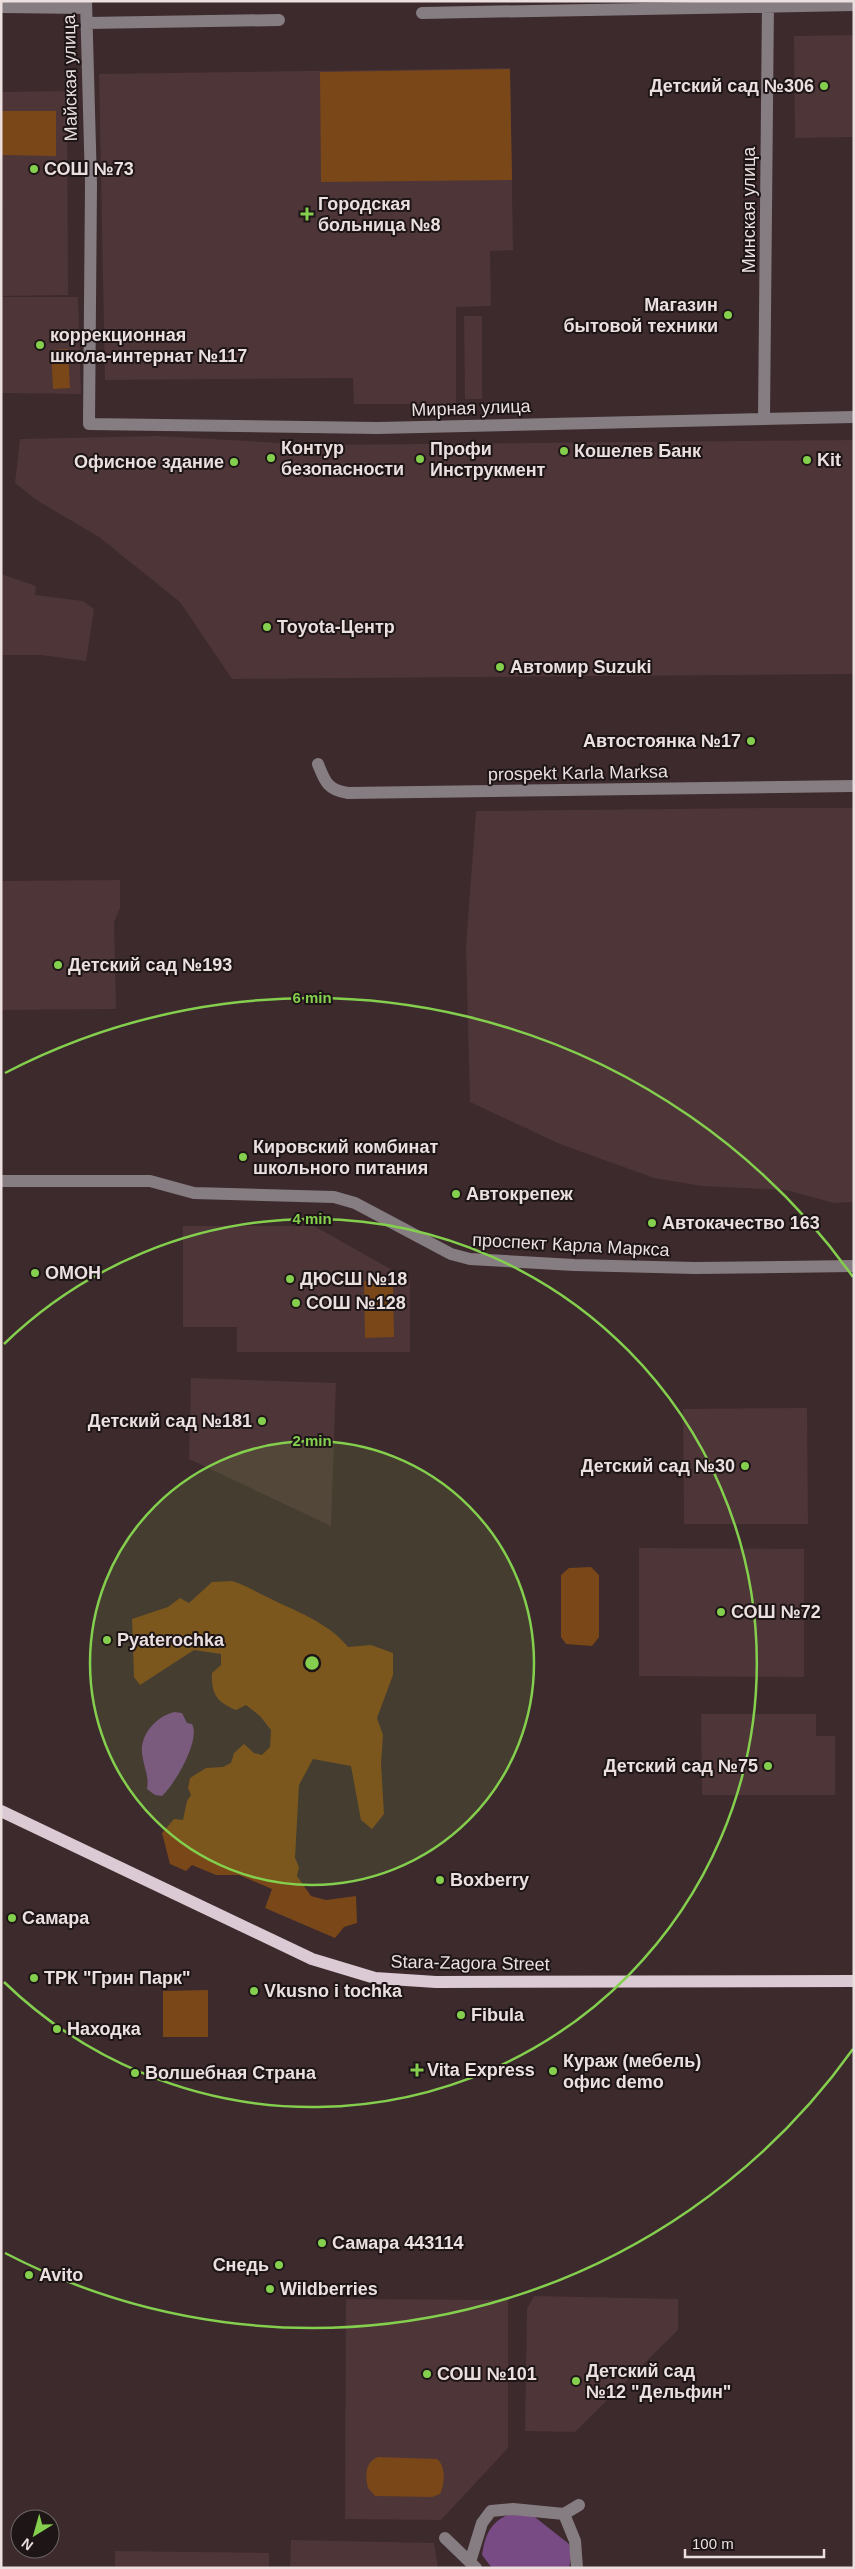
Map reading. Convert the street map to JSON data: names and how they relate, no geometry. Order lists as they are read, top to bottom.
{
  "streets": {
    "main road": ["Stara-Zagora Street"],
    "street": [
      "Майская улица",
      "Минская улица",
      "Мирная улица",
      "prospekt Karla Marksa",
      "проспект Карла Маркса"
    ]
  },
  "crossings": [
    ["Майская улица", "Мирная улица"],
    ["Минская улица", "Мирная улица"]
  ],
  "places": {
    "other": [
      "Детский сад №306",
      "СОШ №73",
      "Магазин бытовой техники",
      "коррекционная школа-интернат №117",
      "Кошелев Банк",
      "Контур безопасности",
      "Профи Инструкмент",
      "Kit",
      "Офисное здание",
      "Toyota-Центр",
      "Автомир Suzuki",
      "Автостоянка №17",
      "Детский сад №193",
      "Кировский комбинат школьного питания",
      "Автокрепеж",
      "Автокачество 163",
      "ОМОН",
      "ДЮСШ №18",
      "СОШ №128",
      "Детский сад №181",
      "Детский сад №30",
      "СОШ №72",
      "Pyaterochka",
      "Детский сад №75",
      "Boxberry",
      "Самара",
      "ТРК \"Грин Парк\"",
      "Vkusno i tochka",
      "Fibula",
      "Находка",
      "Кураж (мебель) офис demo",
      "Волшебная Страна",
      "Самара 443114",
      "Снедь",
      "Avito",
      "Wildberries",
      "СОШ №101",
      "Детский сад №12 \"Дельфин\""
    ],
    "health": ["Городская больница №8", "Vita Express"]
  },
  "scale_bar": "100 m",
  "north": "bottom left",
  "rings": ["6 min", "4 min", "2 min"]
}
